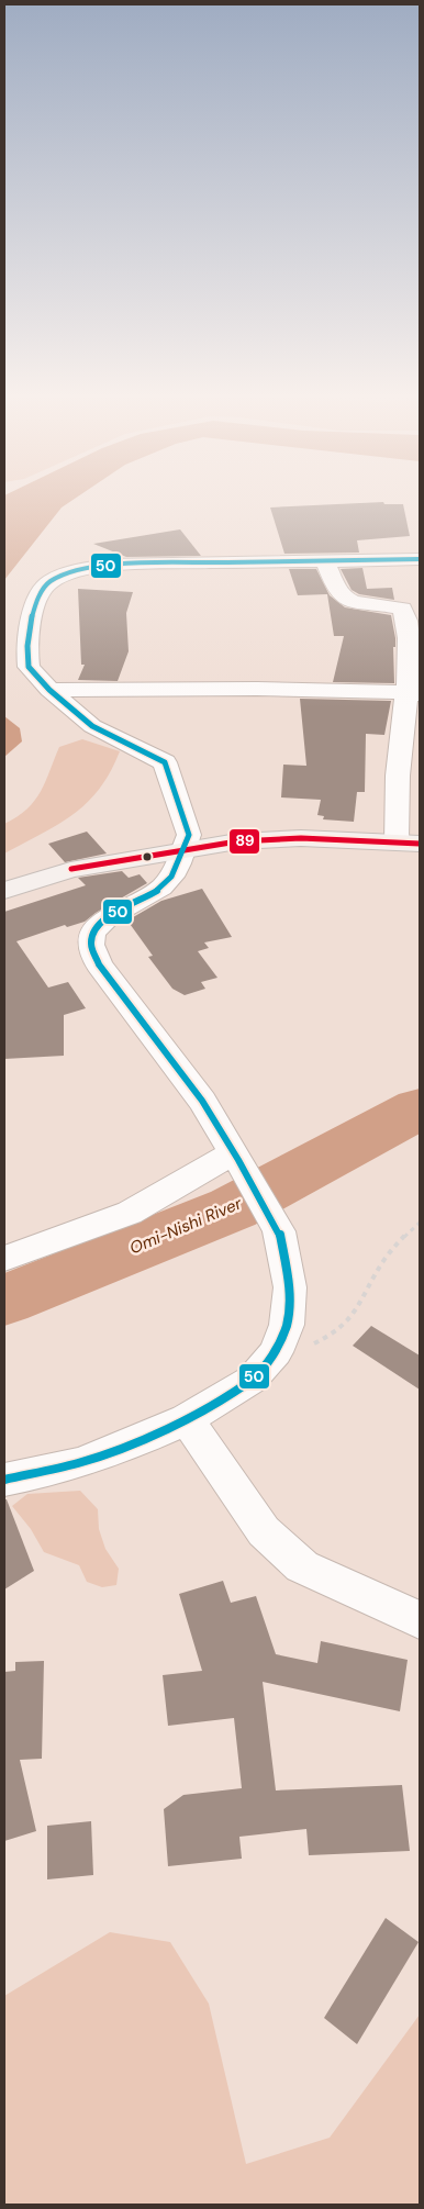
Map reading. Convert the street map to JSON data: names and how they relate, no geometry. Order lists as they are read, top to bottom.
{
  "water": ["Omi-Nishi River"],
  "lines": ["transit line 50", "transit line 89"]
}
